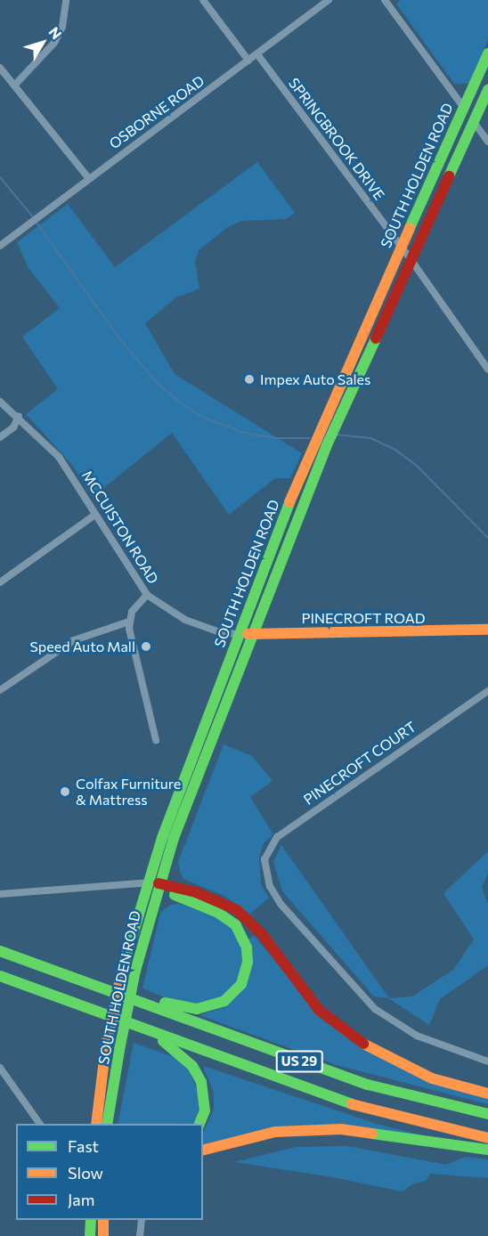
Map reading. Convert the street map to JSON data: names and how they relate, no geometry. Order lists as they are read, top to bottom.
{
  "streets": {
    "main road": ["SOUTH HOLDEN ROAD", "PINECROFT ROAD", "US 29"],
    "street": [
      "OSBORNE ROAD",
      "SPRINGBROOK DRIVE",
      "MCCUISTON ROAD",
      "PINECROFT COURT"
    ]
  },
  "crossings": [
    ["OSBORNE ROAD", "SPRINGBROOK DRIVE"],
    ["SPRINGBROOK DRIVE", "SOUTH HOLDEN ROAD"],
    ["SOUTH HOLDEN ROAD", "MCCUISTON ROAD"],
    ["SOUTH HOLDEN ROAD", "PINECROFT ROAD"],
    ["MCCUISTON ROAD", "PINECROFT ROAD"]
  ],
  "places": ["Impex Auto Sales", "Speed Auto Mall", "Colfax Furniture & Mattress"],
  "legend": ["Fast", "Slow", "Jam"],
  "north": "top right"
}
